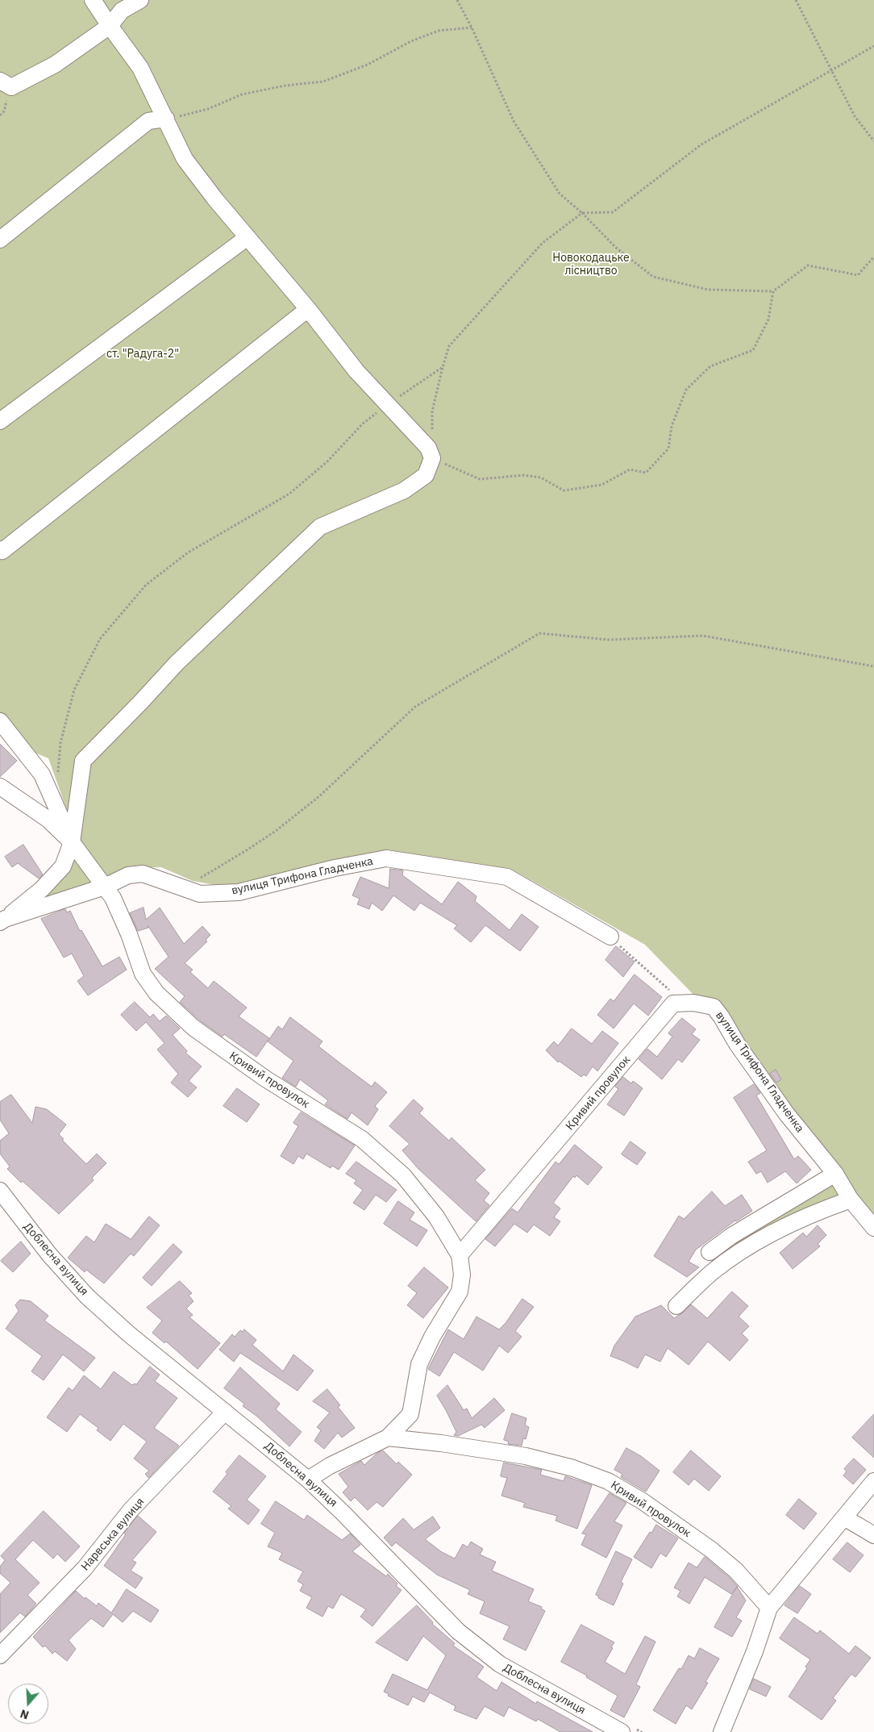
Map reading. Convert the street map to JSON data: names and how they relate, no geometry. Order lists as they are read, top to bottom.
{
  "streets": {
    "street": [
      "вулиця Трифона Гладченка",
      "Кривий провулок",
      "Доблесна вулиця",
      "Нарвська вулиця"
    ]
  },
  "crossings": [
    ["вулиця Трифона Гладченка", "Кривий провулок"],
    ["Кривий провулок", "Доблесна вулиця"],
    ["Доблесна вулиця", "Нарвська вулиця"]
  ],
  "parks": ["Новокодацьке лісництво", "ст. \"Радуга-2\""],
  "north": "bottom"
}
